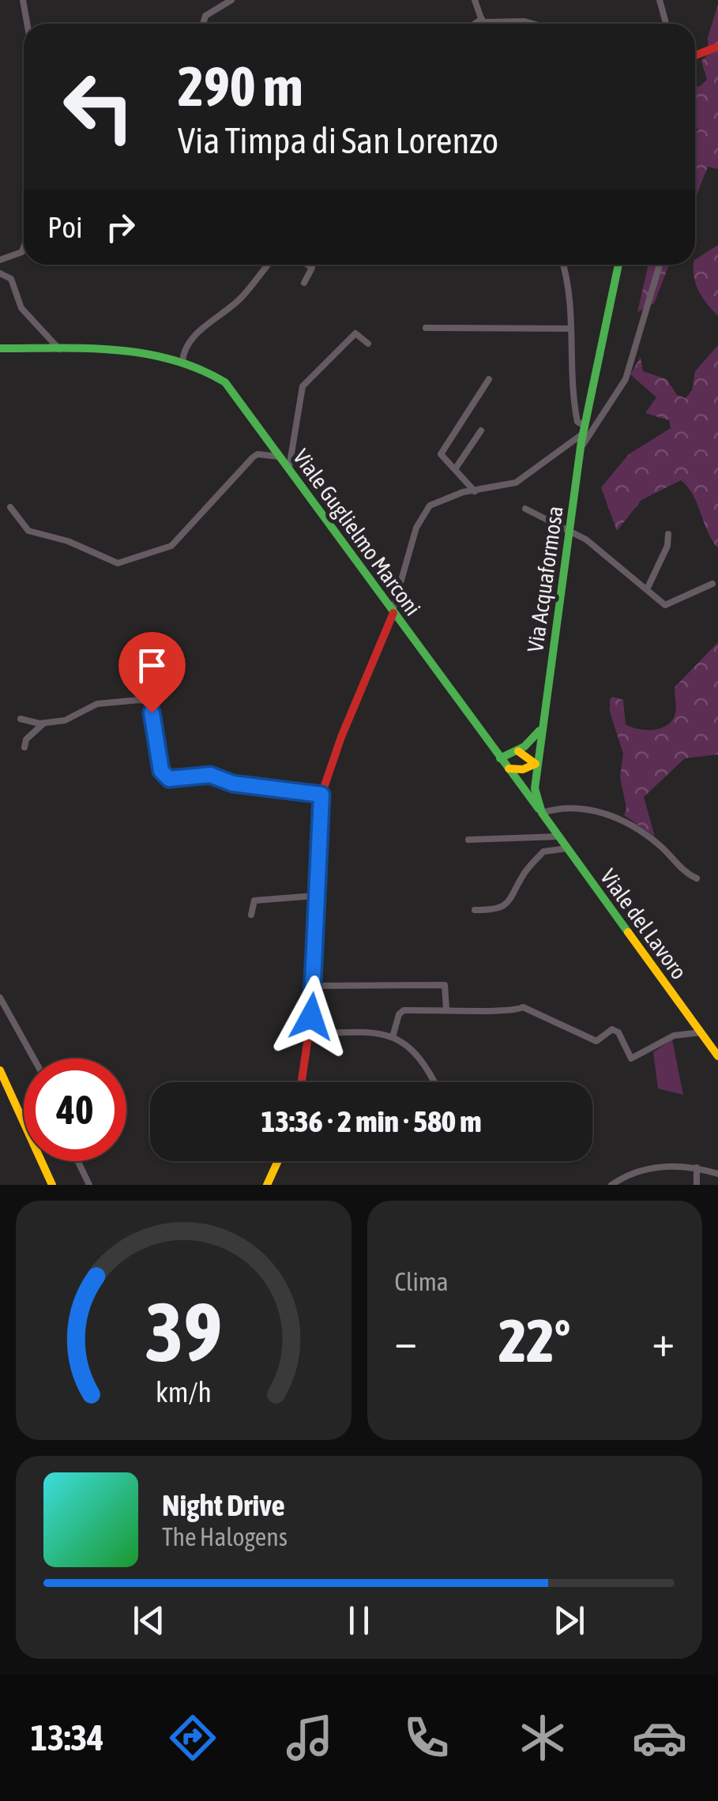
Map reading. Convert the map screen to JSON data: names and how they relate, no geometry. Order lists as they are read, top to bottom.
{
  "streets": {
    "main road": ["Viale Guglielmo Marconi", "Via Acquaformosa", "Viale del Lavoro"]
  },
  "crossings": [
    ["Viale Guglielmo Marconi", "Viale del Lavoro"],
    ["Via Acquaformosa", "Viale del Lavoro"]
  ],
  "page": {
    "turn": ["290 m", "Via Timpa di San Lorenzo"],
    "then": "Poi",
    "limit": "40",
    "trip": "13:36 · 2 min · 580 m",
    "tile": "Clima",
    "heat": ["−", "22°", "+"],
    "song": ["Night Drive", "The Halogens"],
    "tabs": "13:34",
    "gauge": ["39", "km/h"]
  }
}
